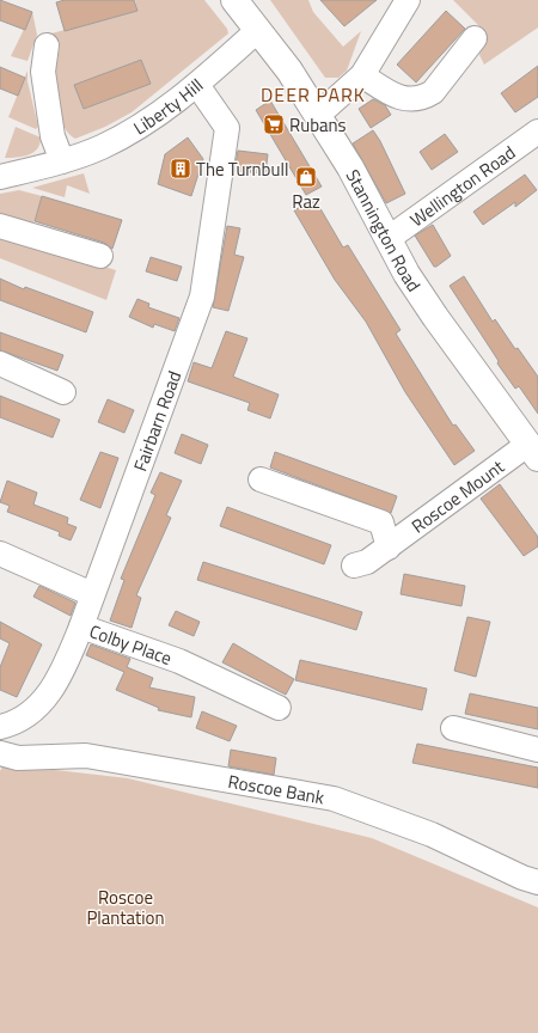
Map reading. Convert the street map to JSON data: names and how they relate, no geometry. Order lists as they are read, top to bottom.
{
  "streets": {
    "main road": ["Stannington Road"],
    "street": [
      "Liberty Hill",
      "Wellington Road",
      "Fairbarn Road",
      "Roscoe Mount",
      "Colby Place",
      "Roscoe Bank"
    ]
  },
  "crossings": [
    ["Liberty Hill", "Stannington Road"],
    ["Liberty Hill", "Fairbarn Road"],
    ["Wellington Road", "Stannington Road"],
    ["Stannington Road", "Roscoe Mount"],
    ["Fairbarn Road", "Colby Place"]
  ],
  "districts": ["DEER PARK"],
  "parks": ["Roscoe Plantation"],
  "places": {
    "supermarket": ["Rubans"],
    "building": ["The Turnbull"],
    "shop": ["Raz"]
  }
}
